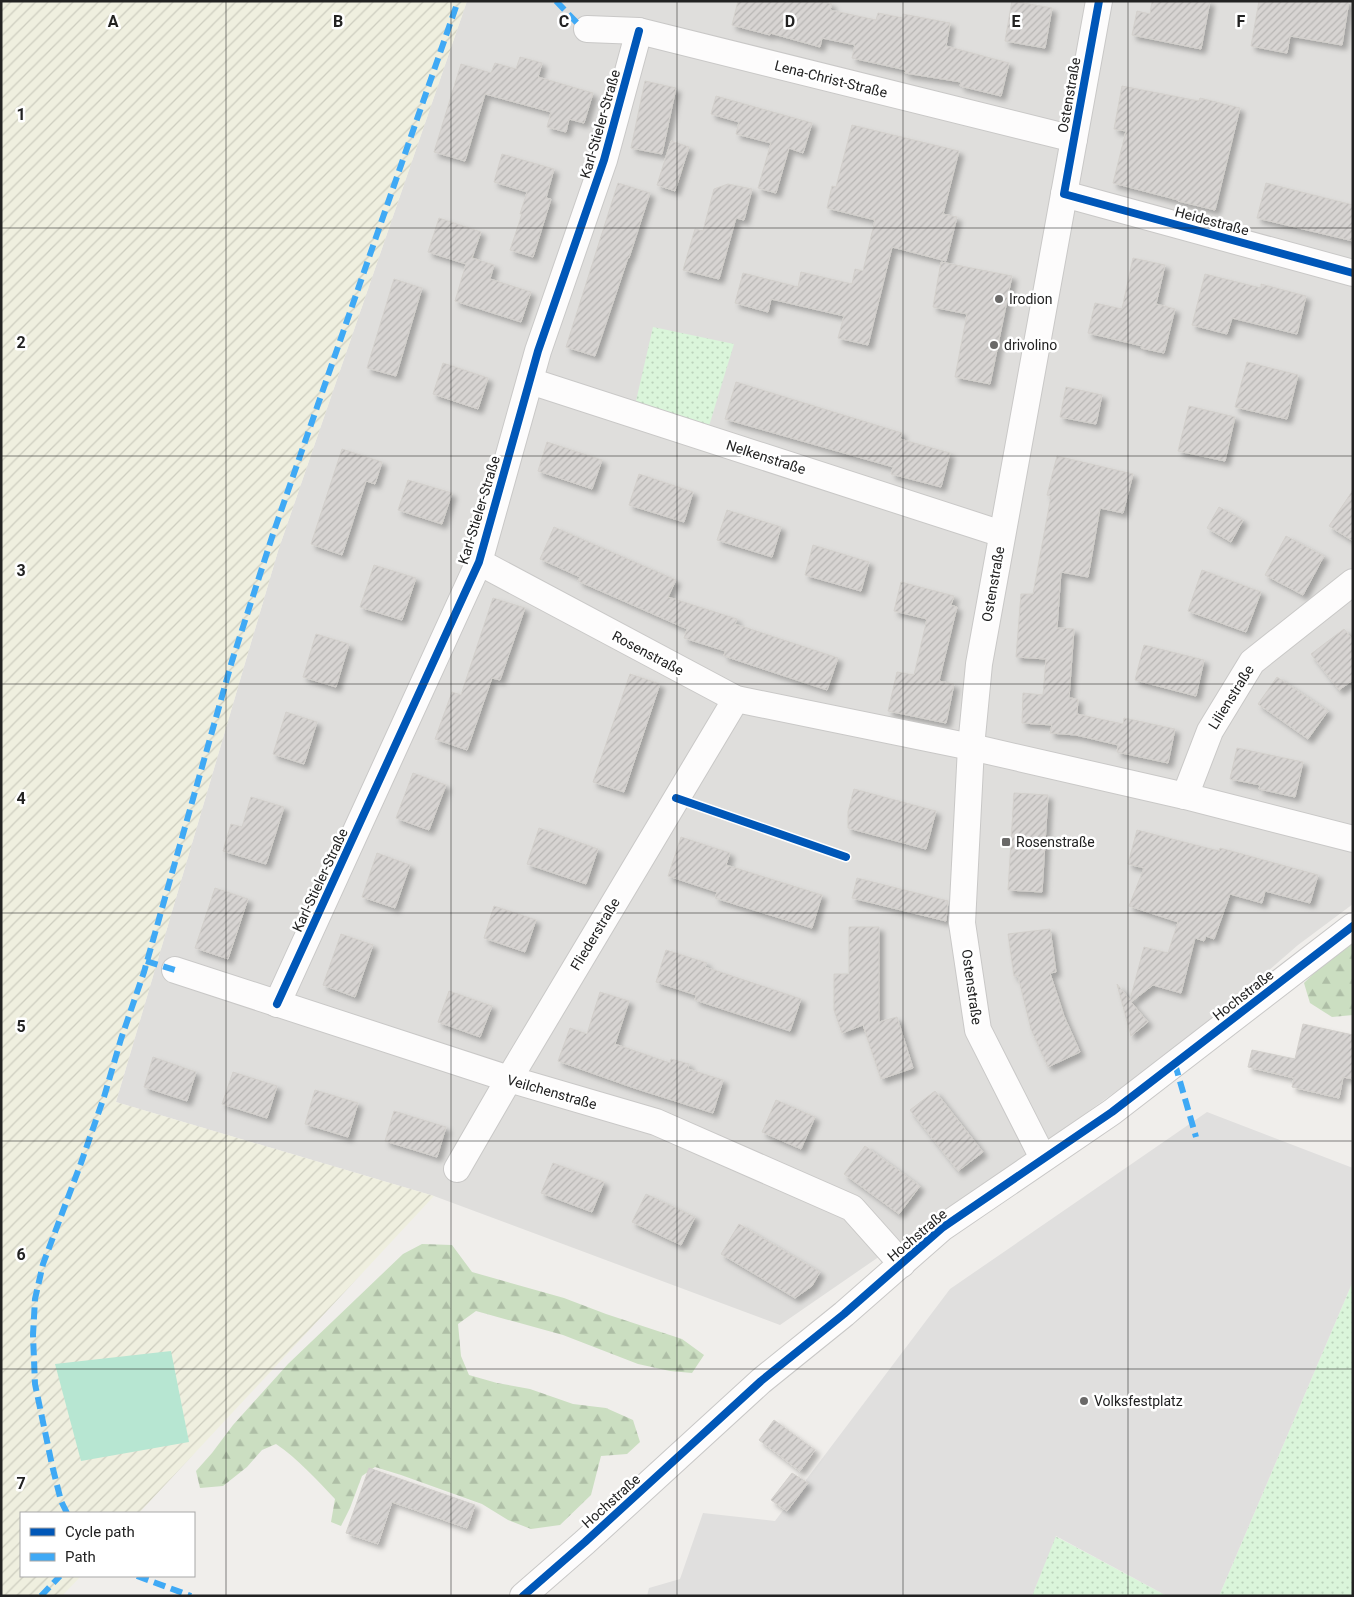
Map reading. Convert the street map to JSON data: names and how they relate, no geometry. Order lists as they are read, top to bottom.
{
  "streets": {
    "street": [
      "Lena-Christ-Straße",
      "Ostenstraße",
      "Karl-Stieler-Straße",
      "Heidestraße",
      "Nelkenstraße",
      "Rosenstraße",
      "Lilienstraße",
      "Fliederstraße",
      "Hochstraße",
      "Veilchenstraße"
    ]
  },
  "crossings": [
    ["Lena-Christ-Straße", "Ostenstraße"],
    ["Lena-Christ-Straße", "Karl-Stieler-Straße"],
    ["Ostenstraße", "Heidestraße"],
    ["Ostenstraße", "Nelkenstraße"],
    ["Ostenstraße", "Rosenstraße"],
    ["Ostenstraße", "Hochstraße"],
    ["Karl-Stieler-Straße", "Nelkenstraße"],
    ["Karl-Stieler-Straße", "Rosenstraße"],
    ["Karl-Stieler-Straße", "Veilchenstraße"],
    ["Rosenstraße", "Lilienstraße"],
    ["Rosenstraße", "Fliederstraße"],
    ["Fliederstraße", "Veilchenstraße"],
    ["Hochstraße", "Veilchenstraße"]
  ],
  "places": {
    "other": ["Irodion", "drivolino", "Volksfestplatz"],
    "transit": ["Rosenstraße"]
  },
  "legend": ["Cycle path", "Path"],
  "grid": {
    "columns": [
      "A",
      "B",
      "C",
      "D",
      "E",
      "F"
    ],
    "rows": [
      "1",
      "2",
      "3",
      "4",
      "5",
      "6",
      "7"
    ]
  }
}
